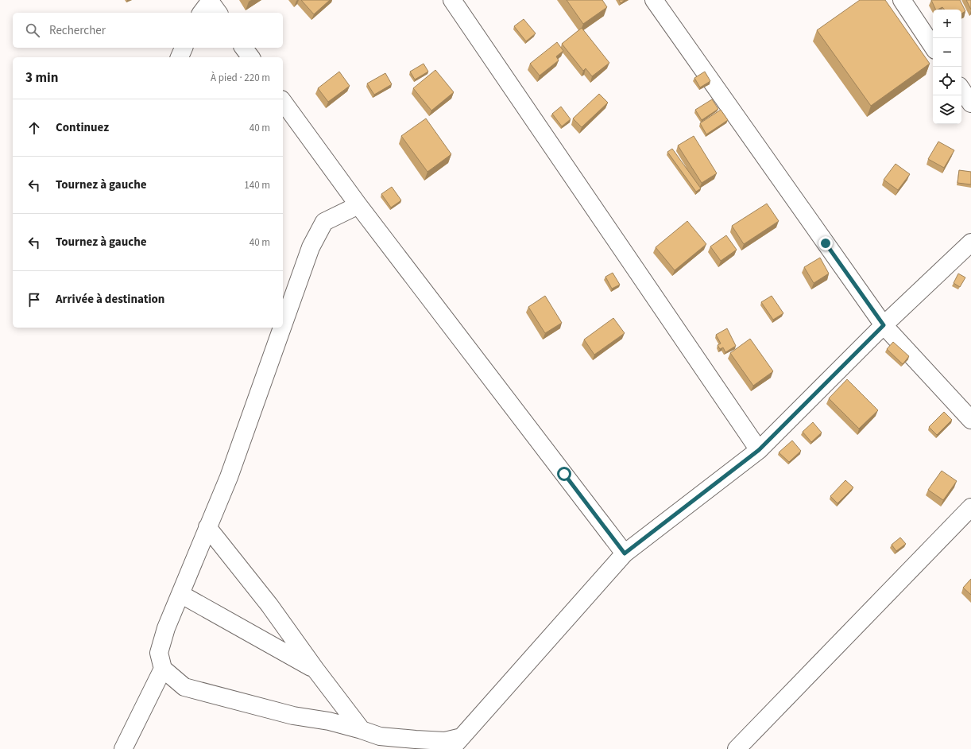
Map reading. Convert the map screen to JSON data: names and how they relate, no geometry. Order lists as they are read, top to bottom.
{
  "page": {
    "map_buttons": ["+", "−"],
    "search": "Rechercher",
    "heading": ["3 min", "À pied · 220 m"],
    "list": [
      ["Continuez", "40 m"],
      ["Tournez à gauche", "140 m"],
      ["Tournez à gauche", "40 m"],
      "Arrivée à destination"
    ]
  }
}
